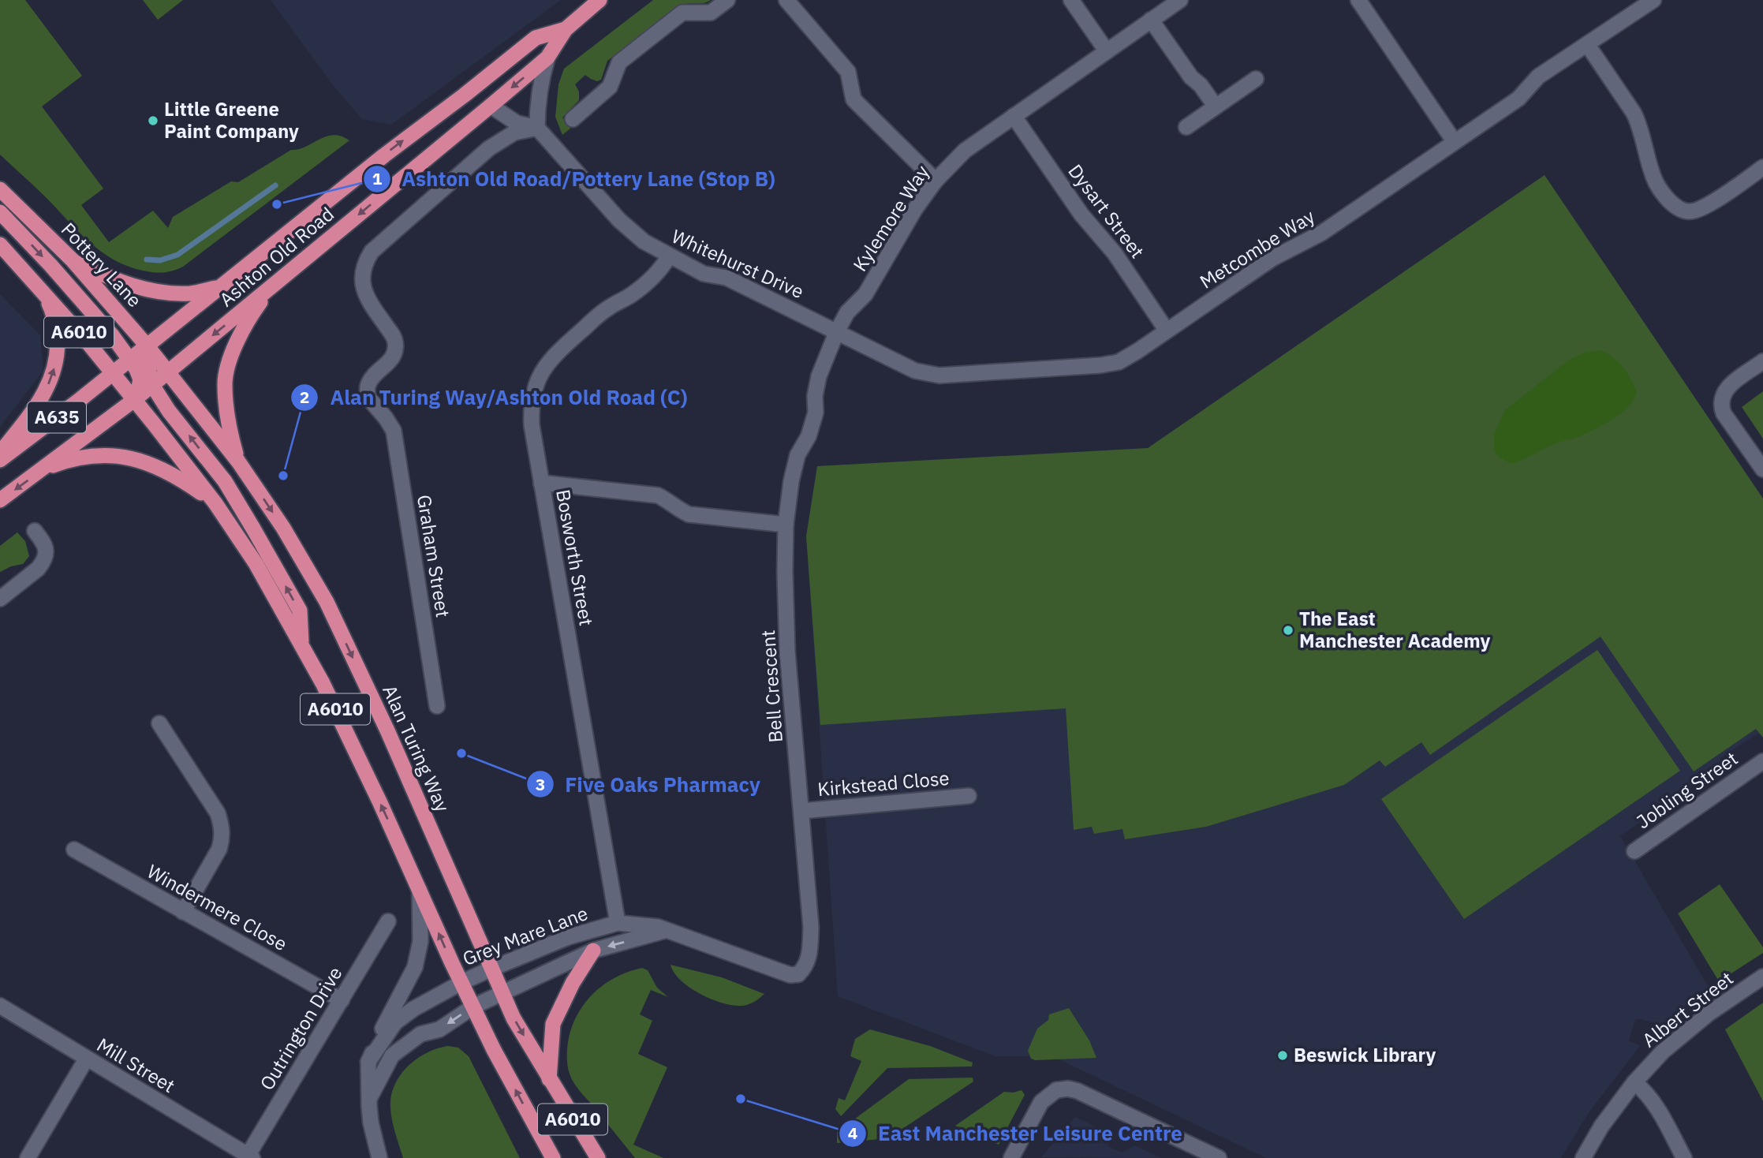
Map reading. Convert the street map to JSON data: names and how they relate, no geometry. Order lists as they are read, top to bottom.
{
  "streets": {
    "highway": [
      "Ashton Old Road",
      "Pottery Lane",
      "A6010",
      "A635",
      "Alan Turing Way"
    ],
    "street": [
      "Dysart Street",
      "Kylemore Way",
      "Metcombe Way",
      "Whitehurst Drive",
      "Graham Street",
      "Bosworth Street",
      "Bell Crescent",
      "Kirkstead Close",
      "Jobling Street",
      "Windermere Close",
      "Grey Mare Lane",
      "Albert Street",
      "Outrington Drive",
      "Mill Street"
    ]
  },
  "crossings": [
    ["Dysart Street", "Kylemore Way"],
    ["Dysart Street", "Metcombe Way"],
    ["Kylemore Way", "Metcombe Way"],
    ["Kylemore Way", "Whitehurst Drive"],
    ["Kylemore Way", "Bell Crescent"],
    ["Metcombe Way", "Whitehurst Drive"],
    ["Ashton Old Road", "Pottery Lane"],
    ["Ashton Old Road", "A6010"],
    ["Ashton Old Road", "Alan Turing Way"],
    ["Whitehurst Drive", "Graham Street"],
    ["Whitehurst Drive", "Bosworth Street"],
    ["Pottery Lane", "Alan Turing Way"],
    ["A6010", "Grey Mare Lane"],
    ["Bosworth Street", "Grey Mare Lane"],
    ["Bell Crescent", "Kirkstead Close"],
    ["Bell Crescent", "Grey Mare Lane"],
    ["Alan Turing Way", "Grey Mare Lane"],
    ["Windermere Close", "Outrington Drive"],
    ["Outrington Drive", "Mill Street"]
  ],
  "places": [
    "Little Greene Paint Company",
    "Ashton Old Road/Pottery Lane (Stop B)",
    "Alan Turing Way/Ashton Old Road (C)",
    "The East Manchester Academy",
    "Five Oaks Pharmacy",
    "Beswick Library",
    "East Manchester Leisure Centre"
  ]
}
